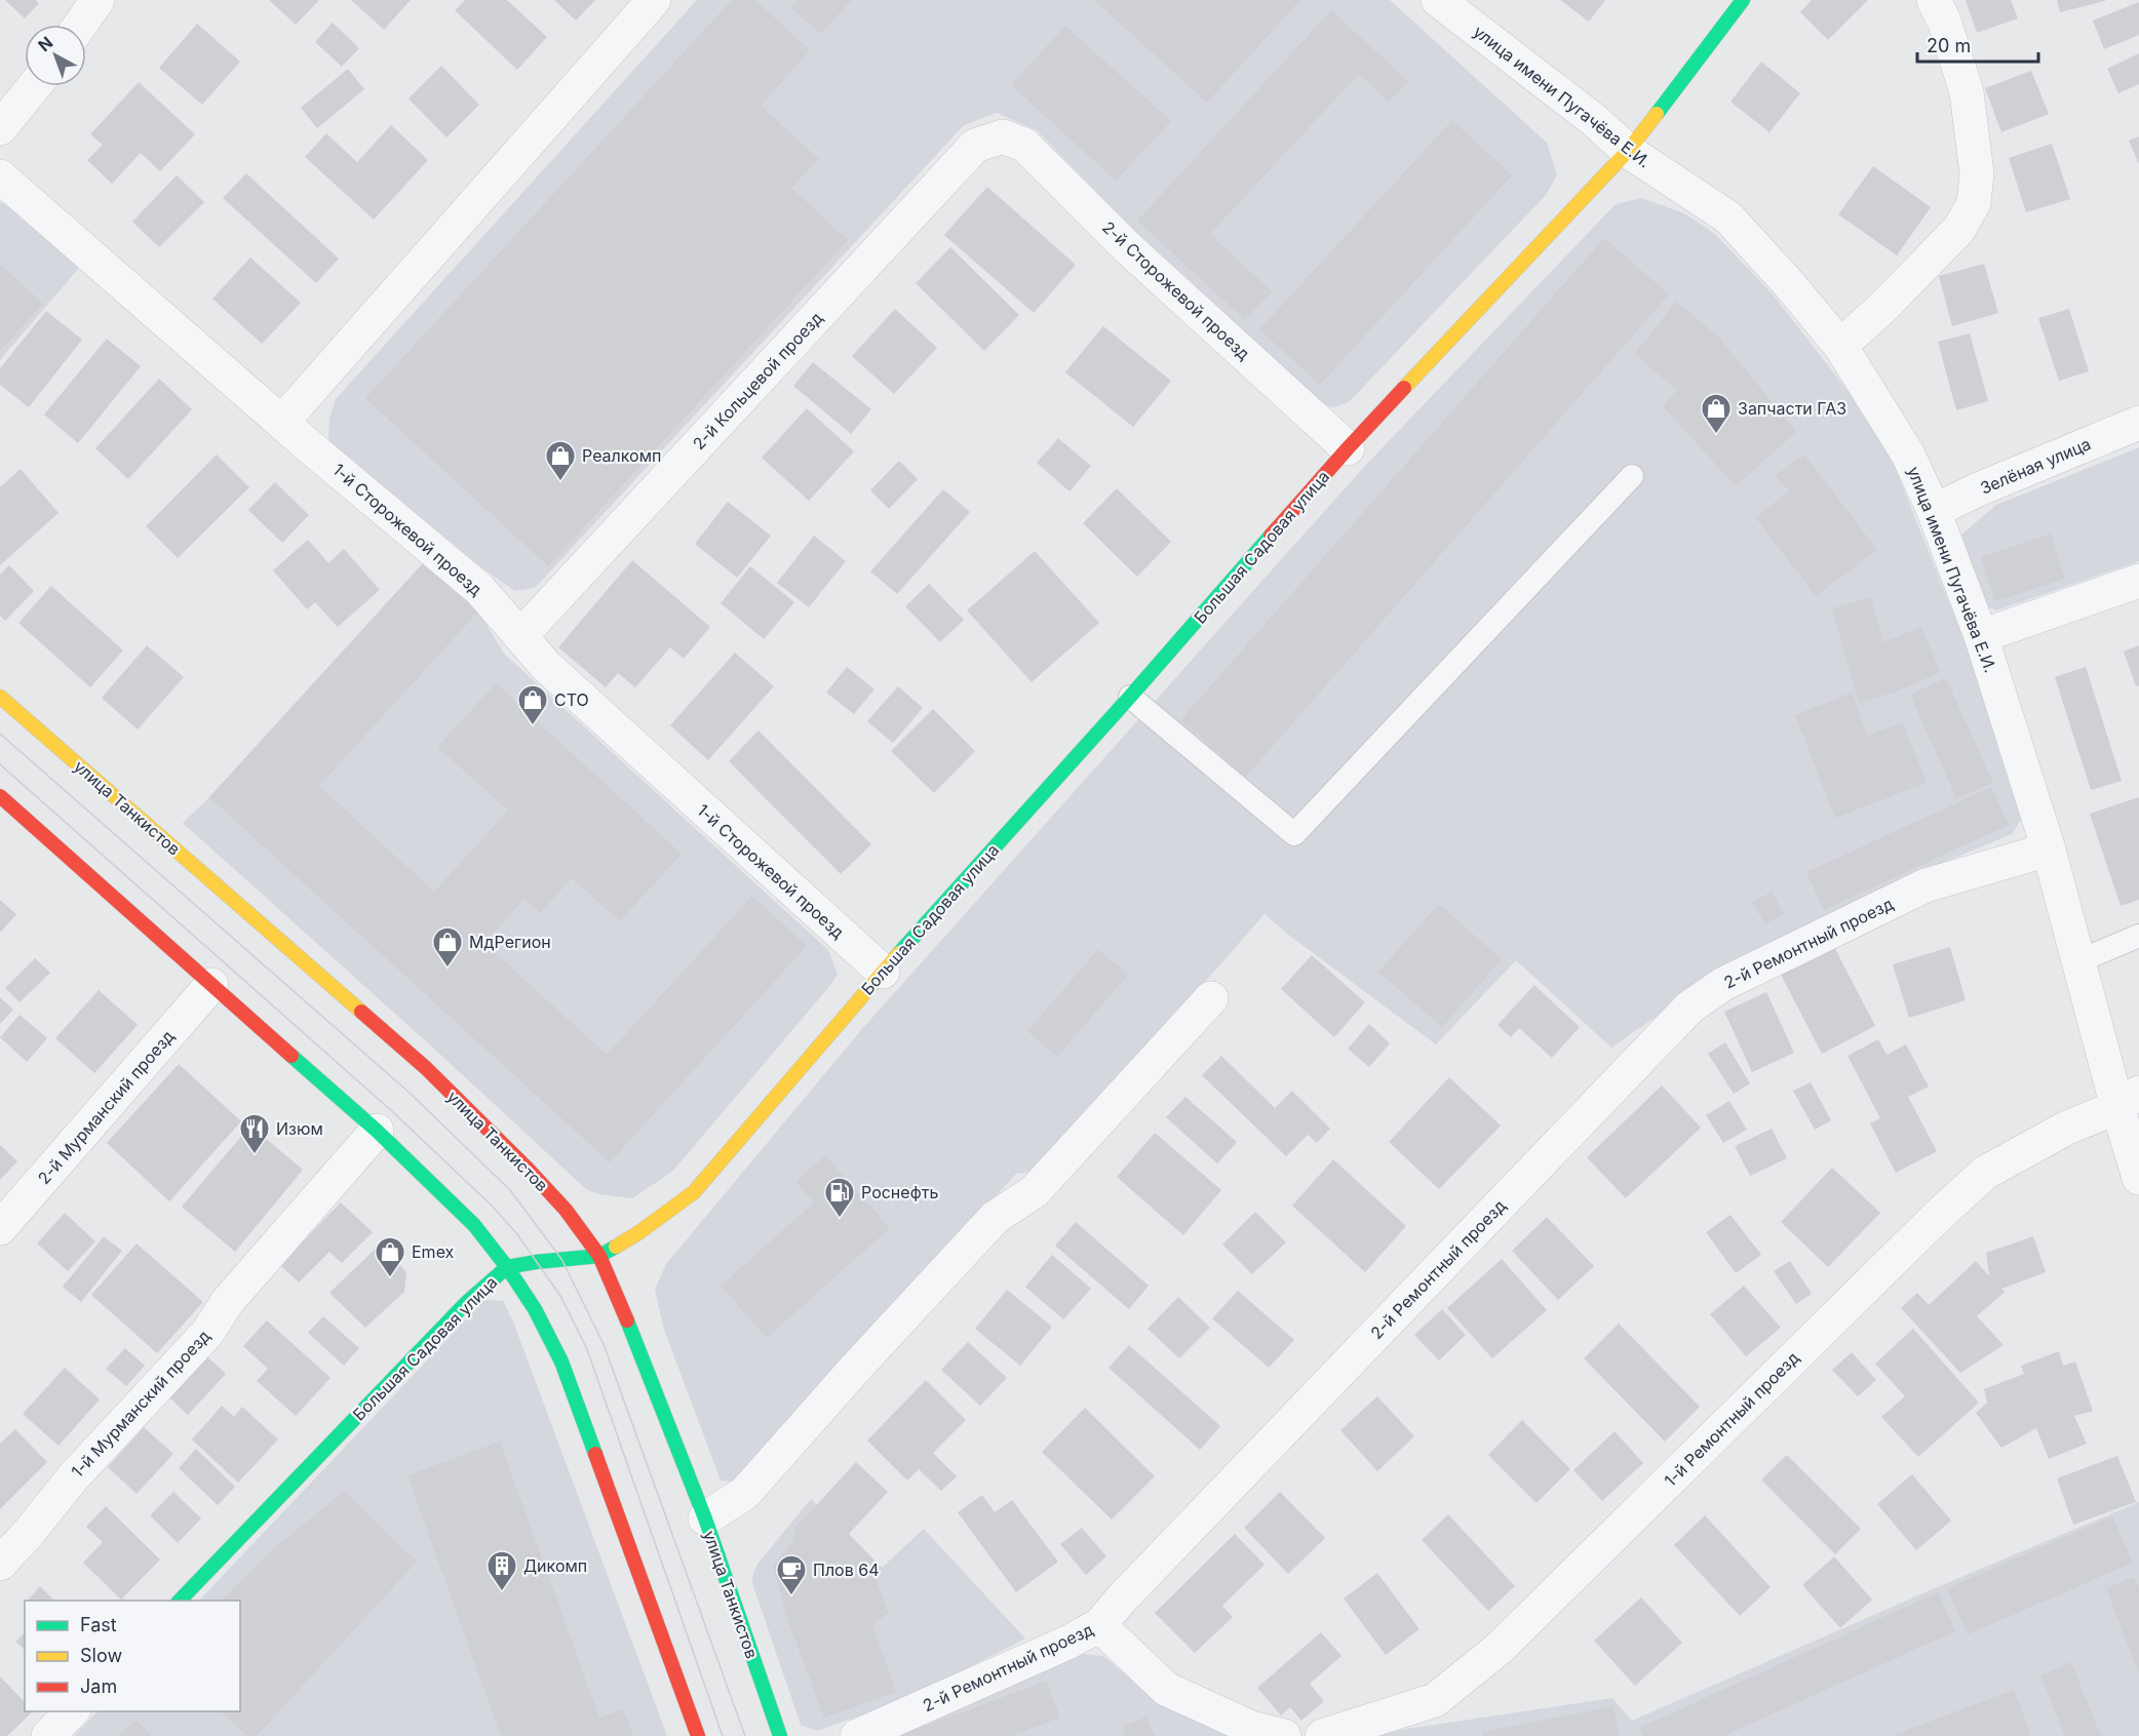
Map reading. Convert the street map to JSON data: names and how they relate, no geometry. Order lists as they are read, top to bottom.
{
  "streets": {
    "main road": ["Большая Садовая улица", "улица Танкистов"],
    "street": [
      "улица имени Пугачёва Е.И.",
      "2-й Сторожевой проезд",
      "2-й Кольцевой проезд",
      "Зелёная улица",
      "1-й Сторожевой проезд",
      "2-й Ремонтный проезд",
      "2-й Мурманский проезд",
      "1-й Мурманский проезд",
      "1-й Ремонтный проезд"
    ]
  },
  "crossings": [
    ["улица имени Пугачёва Е.И.", "Зелёная улица"],
    ["улица имени Пугачёва Е.И.", "Большая Садовая улица"],
    ["улица имени Пугачёва Е.И.", "2-й Ремонтный проезд"],
    ["улица имени Пугачёва Е.И.", "1-й Ремонтный проезд"],
    ["2-й Сторожевой проезд", "2-й Кольцевой проезд"],
    ["2-й Сторожевой проезд", "Большая Садовая улица"],
    ["2-й Кольцевой проезд", "1-й Сторожевой проезд"],
    ["1-й Сторожевой проезд", "Большая Садовая улица"],
    ["Большая Садовая улица", "улица Танкистов"]
  ],
  "places": {
    "shop": [
      "Запчасти ГАЗ",
      "Реалкомп",
      "СТО",
      "МдРегион",
      "Emex"
    ],
    "restaurant": ["Изюм"],
    "fuel station": ["Роснефть"],
    "building": ["Дикомп"],
    "cafe": ["Плов 64"]
  },
  "legend": ["Fast", "Slow", "Jam"],
  "scale_bar": "20 m",
  "north": "top left"
}
